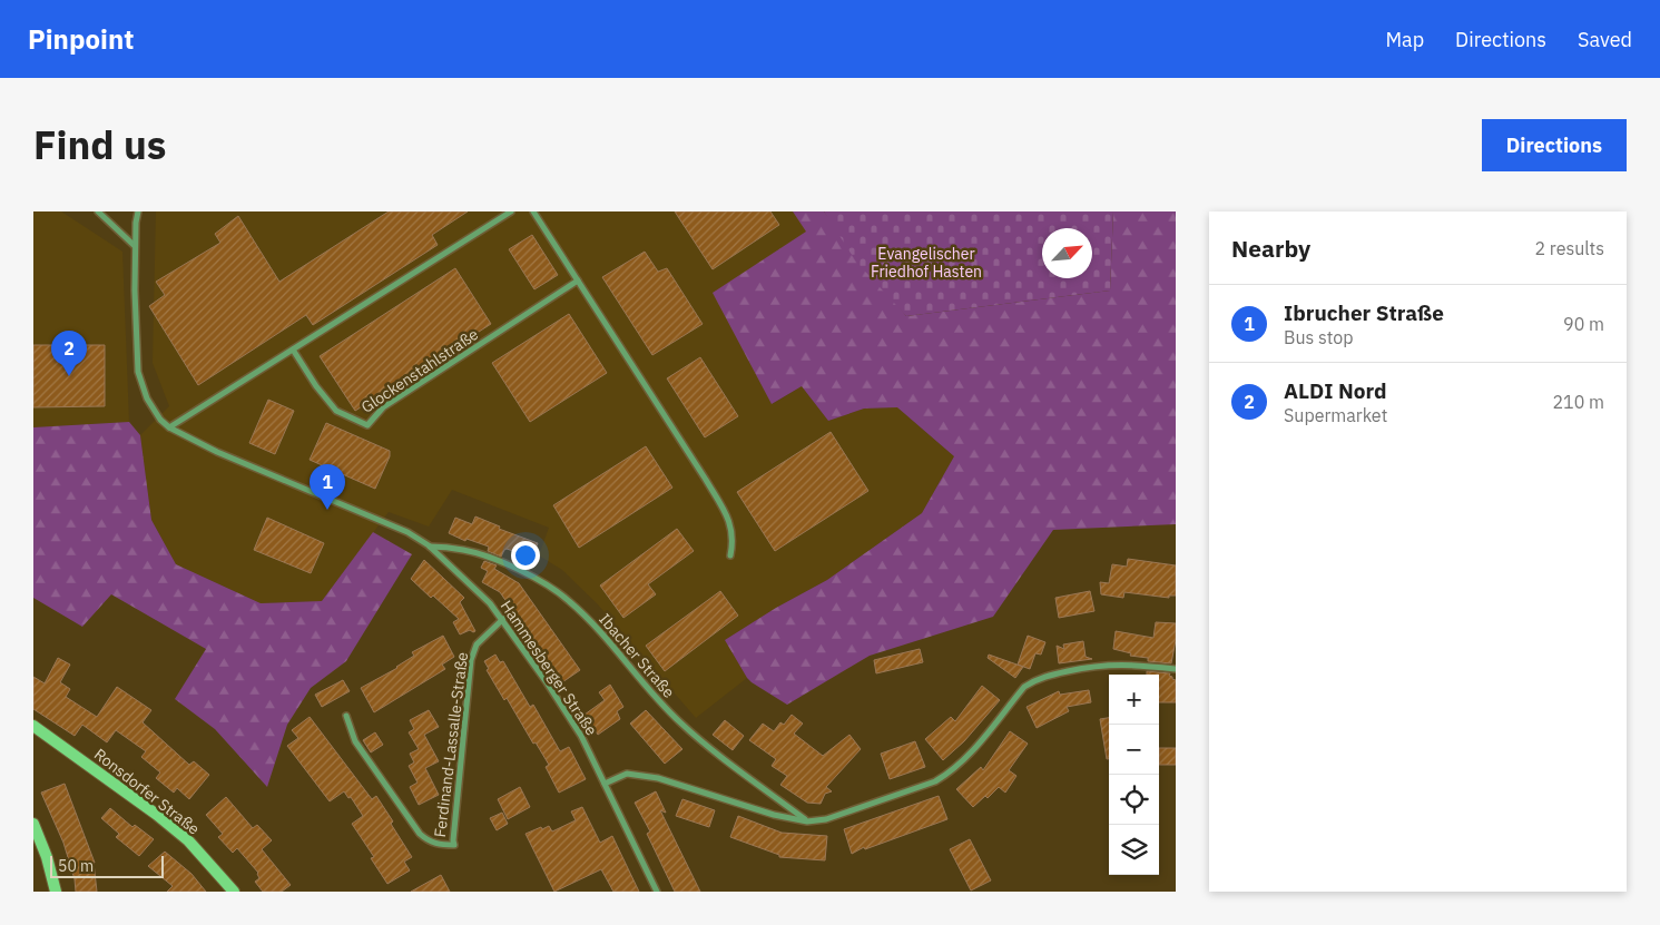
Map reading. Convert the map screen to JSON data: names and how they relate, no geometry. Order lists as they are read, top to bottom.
{
  "streets": {
    "main road": ["Ronsdorfer Straße"],
    "street": [
      "Glockenstahlstraße",
      "Ibacher Straße",
      "Hammesberger Straße",
      "Ferdinand-Lassalle-Straße"
    ]
  },
  "crossings": [
    ["Ibacher Straße", "Hammesberger Straße"],
    ["Hammesberger Straße", "Ferdinand-Lassalle-Straße"]
  ],
  "parks": ["Evangelischer Friedhof Hasten"],
  "scale_bar": "50 m",
  "north": "top right",
  "page": {
    "header": "Pinpoint",
    "nav": ["Map", "Directions", "Saved"],
    "title": "Find us",
    "buttons": "Directions",
    "heading": ["Nearby", "2 results"],
    "list": [
      {
        "mark": "1",
        "name": "Ibrucher Straße",
        "note": "Bus stop",
        "value": "90 m"
      },
      {
        "mark": "2",
        "name": "ALDI Nord",
        "note": "Supermarket",
        "value": "210 m"
      }
    ],
    "pins": ["2", "1"],
    "map_buttons": ["+", "−"],
    "scale": "50 m"
  }
}
